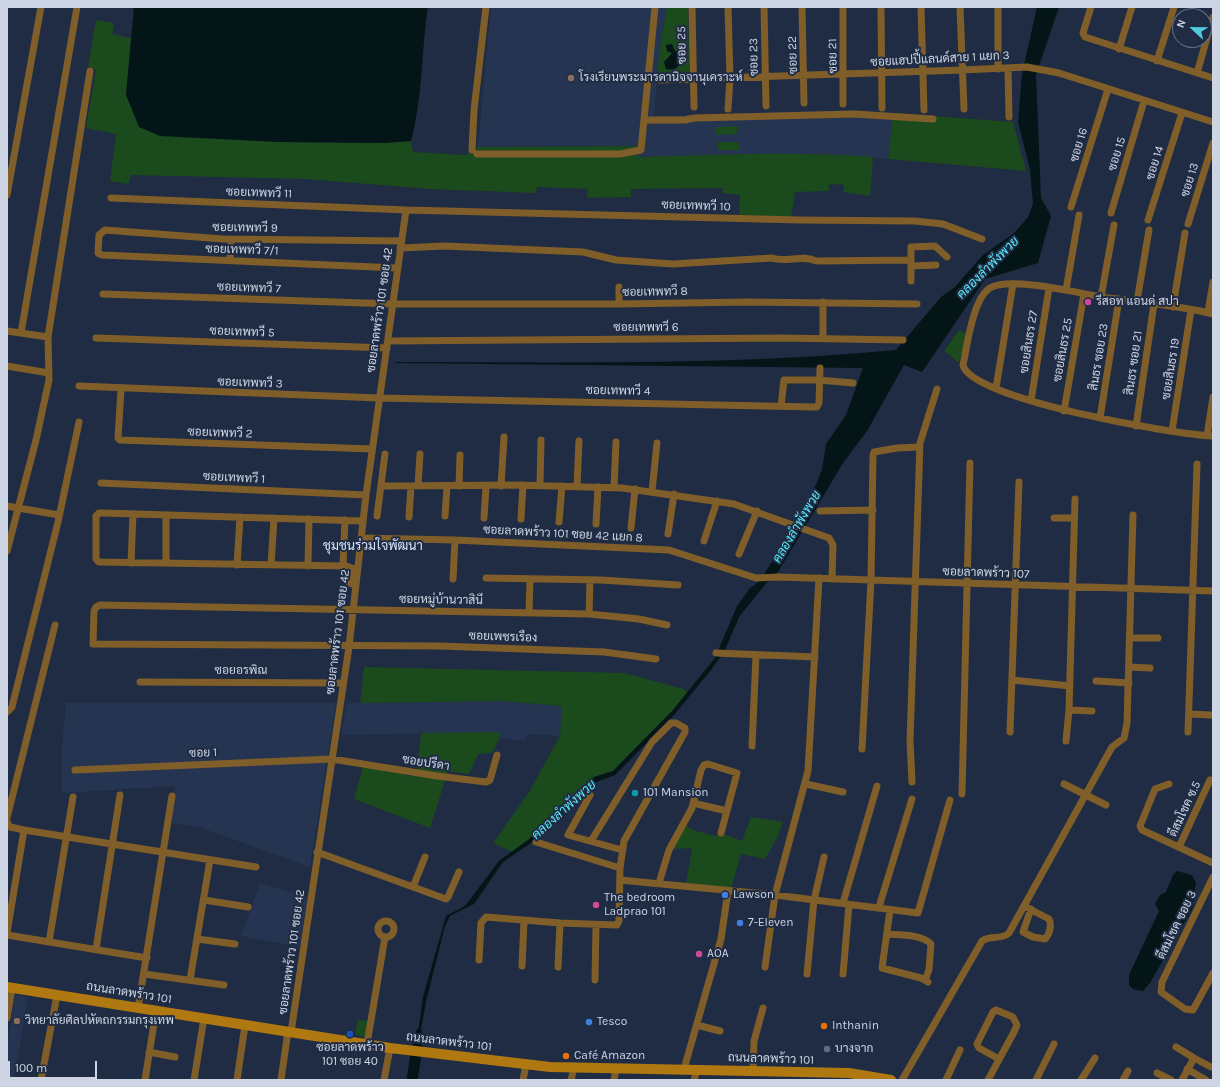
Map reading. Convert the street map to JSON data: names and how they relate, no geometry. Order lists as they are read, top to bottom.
{
  "streets": {
    "street": [
      "ซอย 25",
      "ซอย 22",
      "ซอย 21",
      "ซอย 23",
      "ซอยแฮปปี้แลนด์สาย 1 แยก 3",
      "ซอย 16",
      "ซอย 15",
      "ซอย 14",
      "ซอย 13",
      "ซอยเทพทวี 11",
      "ซอยเทพทวี 10",
      "ซอยเทพทวี 9",
      "ซอยเทพทวี 7/1",
      "ซอยเทพทวี 7",
      "ซอยเทพทวี 8",
      "ซอยลาดพร้าว 101 ซอย 42",
      "ซอยเทพทวี 6",
      "ซอยเทพทวี 5",
      "ซอยสินธร 27",
      "ซอยสินธร 25",
      "สินธร ซอย 23",
      "สินธร ซอย 21",
      "ซอยสินธร 19",
      "ซอยเทพทวี 3",
      "ซอยเทพทวี 4",
      "ซอยเทพทวี 2",
      "ซอยเทพทวี 1",
      "ซอยลาดพร้าว 101 ซอย 42 แยก 8",
      "ซอยลาดพร้าว 107",
      "ซอยหมู่บ้านวาสินี",
      "ซอยเพชรเรือง",
      "ซอยอรพิณ",
      "ซอย 1",
      "ซอยปรีดา",
      "ดีสมโชค ซ.5",
      "ดีสมโชค ซอย 3",
      "ถนนลาดพร้าว 101"
    ]
  },
  "crossings": [
    ["ซอย 25", "ซอยแฮปปี้แลนด์สาย 1 แยก 3"],
    ["ซอย 22", "ซอยแฮปปี้แลนด์สาย 1 แยก 3"],
    ["ซอย 21", "ซอยแฮปปี้แลนด์สาย 1 แยก 3"],
    ["ซอย 23", "ซอยแฮปปี้แลนด์สาย 1 แยก 3"],
    ["ซอยแฮปปี้แลนด์สาย 1 แยก 3", "ซอย 16"],
    ["ซอยแฮปปี้แลนด์สาย 1 แยก 3", "ซอย 15"],
    ["ซอยแฮปปี้แลนด์สาย 1 แยก 3", "ซอย 14"],
    ["ซอยเทพทวี 11", "ซอยเทพทวี 10"],
    ["ซอยเทพทวี 11", "ซอยลาดพร้าว 101 ซอย 42"],
    ["ซอยเทพทวี 10", "ซอยลาดพร้าว 101 ซอย 42"],
    ["ซอยเทพทวี 9", "ซอยเทพทวี 7/1"],
    ["ซอยเทพทวี 9", "ซอยลาดพร้าว 101 ซอย 42"],
    ["ซอยเทพทวี 7/1", "ซอยลาดพร้าว 101 ซอย 42"],
    ["ซอยเทพทวี 7", "ซอยเทพทวี 8"],
    ["ซอยเทพทวี 7", "ซอยลาดพร้าว 101 ซอย 42"],
    ["ซอยเทพทวี 8", "ซอยลาดพร้าว 101 ซอย 42"],
    ["ซอยลาดพร้าว 101 ซอย 42", "ซอยเทพทวี 6"],
    ["ซอยลาดพร้าว 101 ซอย 42", "ซอยเทพทวี 5"],
    ["ซอยลาดพร้าว 101 ซอย 42", "ซอยเทพทวี 3"],
    ["ซอยลาดพร้าว 101 ซอย 42", "ซอยเทพทวี 4"],
    ["ซอยลาดพร้าว 101 ซอย 42", "ซอยเทพทวี 2"],
    ["ซอยลาดพร้าว 101 ซอย 42", "ซอยเทพทวี 1"],
    ["ซอยลาดพร้าว 101 ซอย 42", "ซอยลาดพร้าว 101 ซอย 42 แยก 8"],
    ["ซอยลาดพร้าว 101 ซอย 42", "ซอยหมู่บ้านวาสินี"],
    ["ซอยลาดพร้าว 101 ซอย 42", "ซอยเพชรเรือง"],
    ["ซอยลาดพร้าว 101 ซอย 42", "ซอยอรพิณ"],
    ["ซอยลาดพร้าว 101 ซอย 42", "ซอย 1"],
    ["ซอยลาดพร้าว 101 ซอย 42", "ซอยปรีดา"],
    ["ซอยลาดพร้าว 101 ซอย 42", "ถนนลาดพร้าว 101"],
    ["ซอยเทพทวี 6", "ซอยเทพทวี 5"],
    ["ซอยเทพทวี 3", "ซอยเทพทวี 4"],
    ["ซอยเทพทวี 3", "ซอยเทพทวี 2"],
    ["ซอยลาดพร้าว 101 ซอย 42 แยก 8", "ซอยลาดพร้าว 107"],
    ["ซอยหมู่บ้านวาสินี", "ซอยเพชรเรือง"],
    ["ซอย 1", "ซอยปรีดา"]
  ],
  "districts": ["ชุมชนร่วมใจพัฒนา"],
  "water": ["คลองลำพังพวย"],
  "places": [
    "โรงเรียนพระมารดานิจจานุเคราะห์",
    "รีสอท แอนด่ สปา",
    "101 Mansion",
    "Lawson",
    "The bedroom Ladprao 101",
    "7-Eleven",
    "AOA",
    "วิทยาลัยศิลปหัตถกรรมกรุงเทพ",
    "Tesco",
    "Inthanin",
    "ซอยลาดพร้าว 101 ซอย 40",
    "บางจาก",
    "Café Amazon"
  ],
  "scale_bar": "100 m",
  "north": "left"
}
